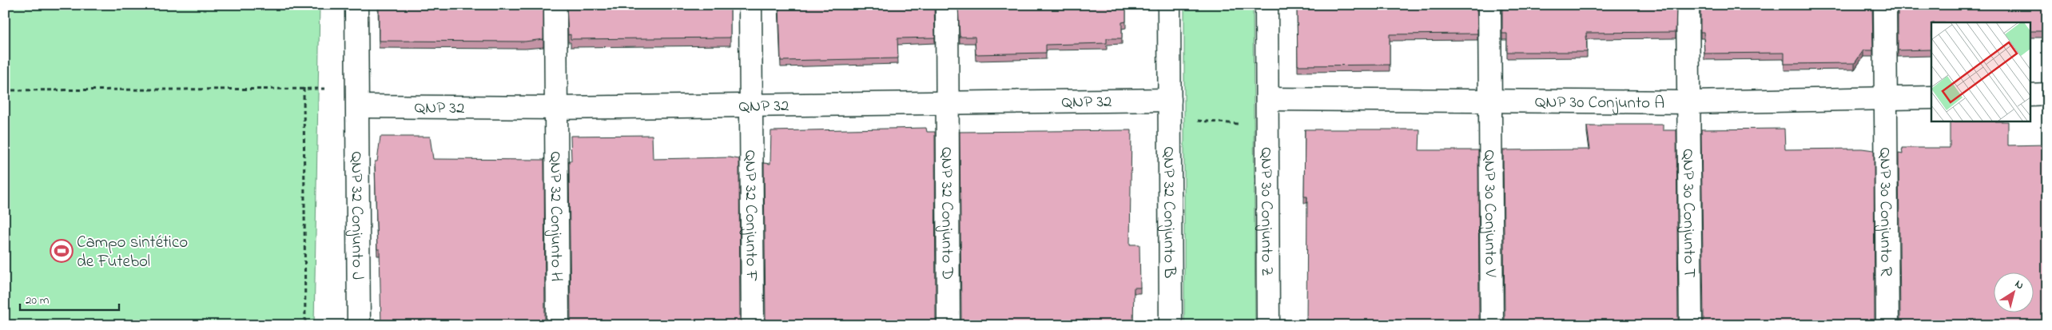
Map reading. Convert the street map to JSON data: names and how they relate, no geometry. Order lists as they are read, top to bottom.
{
  "streets": {
    "street": [
      "QNP 32",
      "QNP 30 Conjunto A",
      "QNP 30 Conjunto Z",
      "QNP 30 Conjunto R",
      "QNP 32 Conjunto B",
      "QNP 32 Conjunto D",
      "QNP 30 Conjunto V",
      "QNP 30 Conjunto T",
      "QNP 32 Conjunto J",
      "QNP 32 Conjunto F",
      "QNP 32 Conjunto H"
    ]
  },
  "crossings": [
    ["QNP 32", "QNP 32 Conjunto B"],
    ["QNP 32", "QNP 32 Conjunto D"],
    ["QNP 32", "QNP 32 Conjunto J"],
    ["QNP 32", "QNP 32 Conjunto F"],
    ["QNP 32", "QNP 32 Conjunto H"],
    ["QNP 30 Conjunto A", "QNP 30 Conjunto Z"],
    ["QNP 30 Conjunto A", "QNP 30 Conjunto R"],
    ["QNP 30 Conjunto A", "QNP 30 Conjunto V"],
    ["QNP 30 Conjunto A", "QNP 30 Conjunto T"]
  ],
  "places": {
    "sports": ["Campo sintético de Futebol"]
  },
  "scale_bar": "20 m",
  "north": "top right"
}
